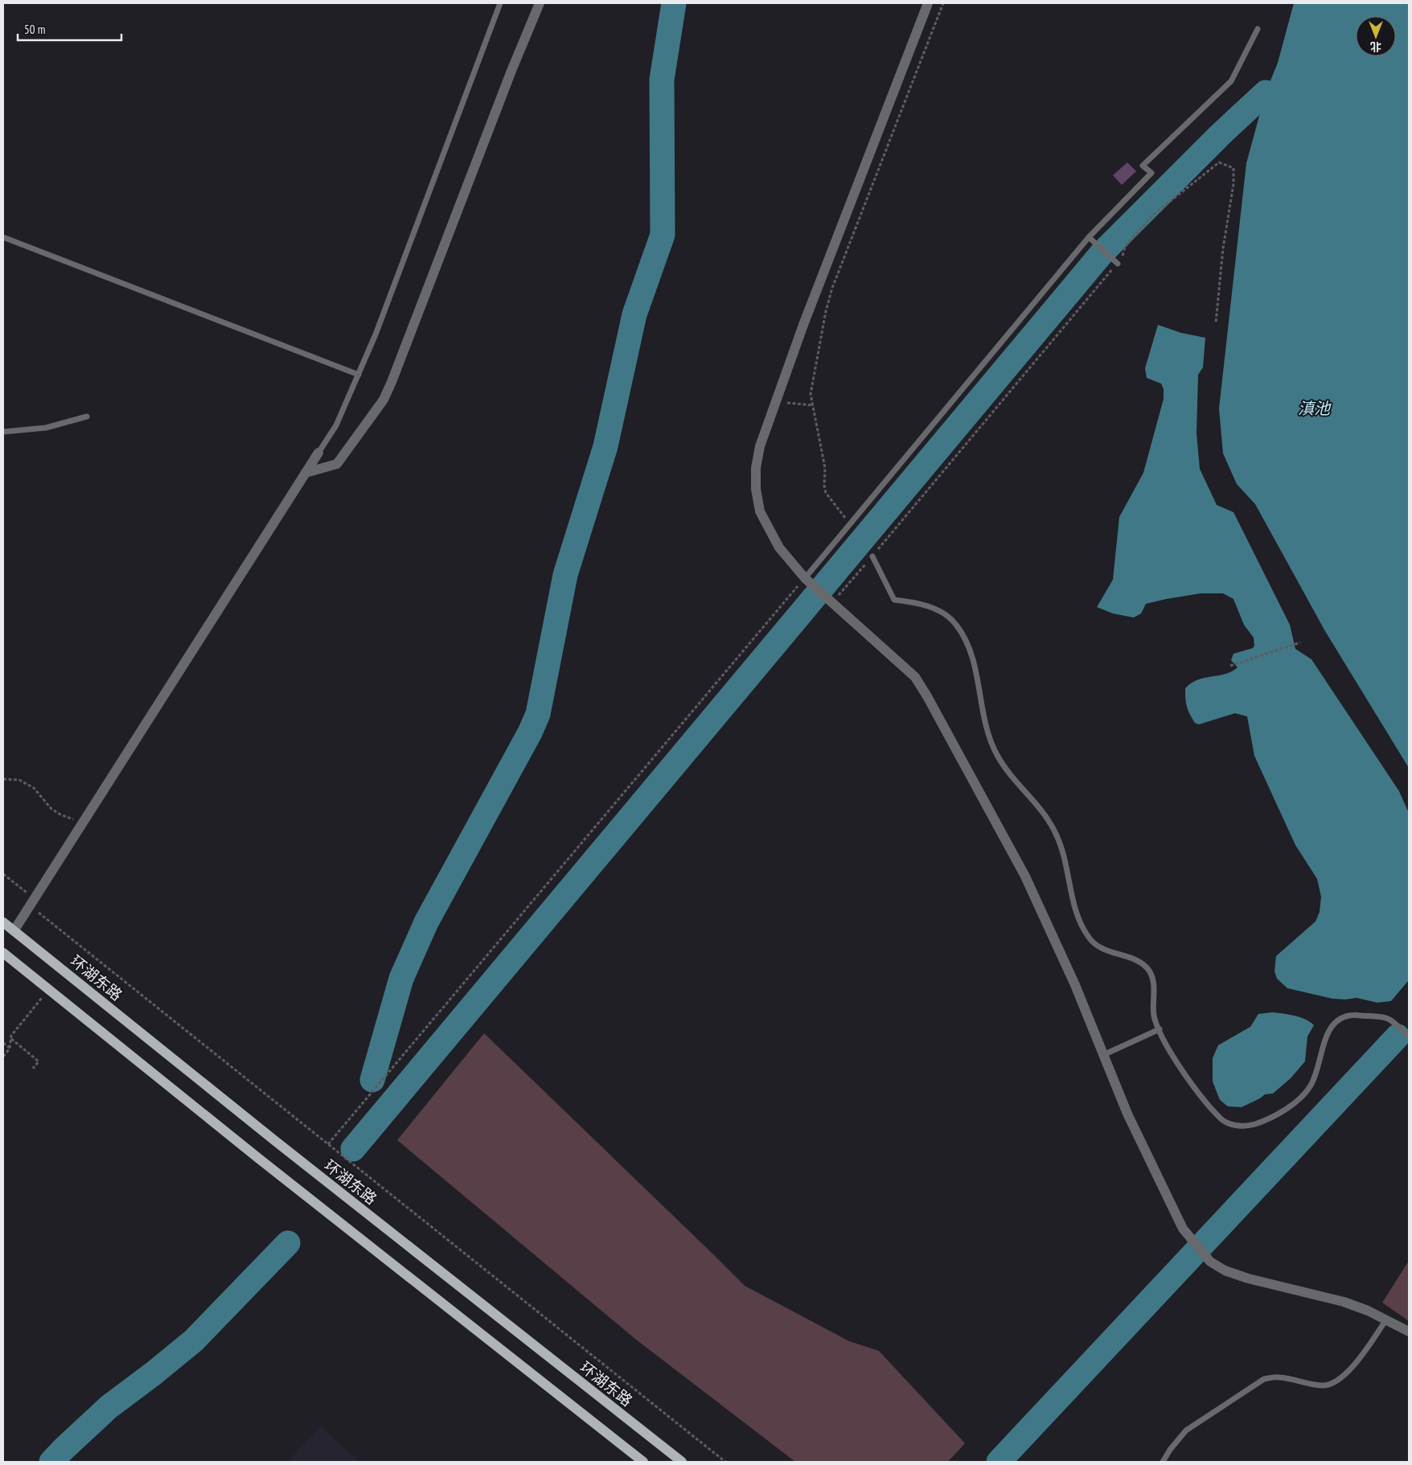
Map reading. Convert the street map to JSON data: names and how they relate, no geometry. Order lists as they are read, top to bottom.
{
  "streets": {
    "main road": ["环湖东路"]
  },
  "water": ["滇池"],
  "scale_bar": "50 m",
  "north": "bottom"
}
